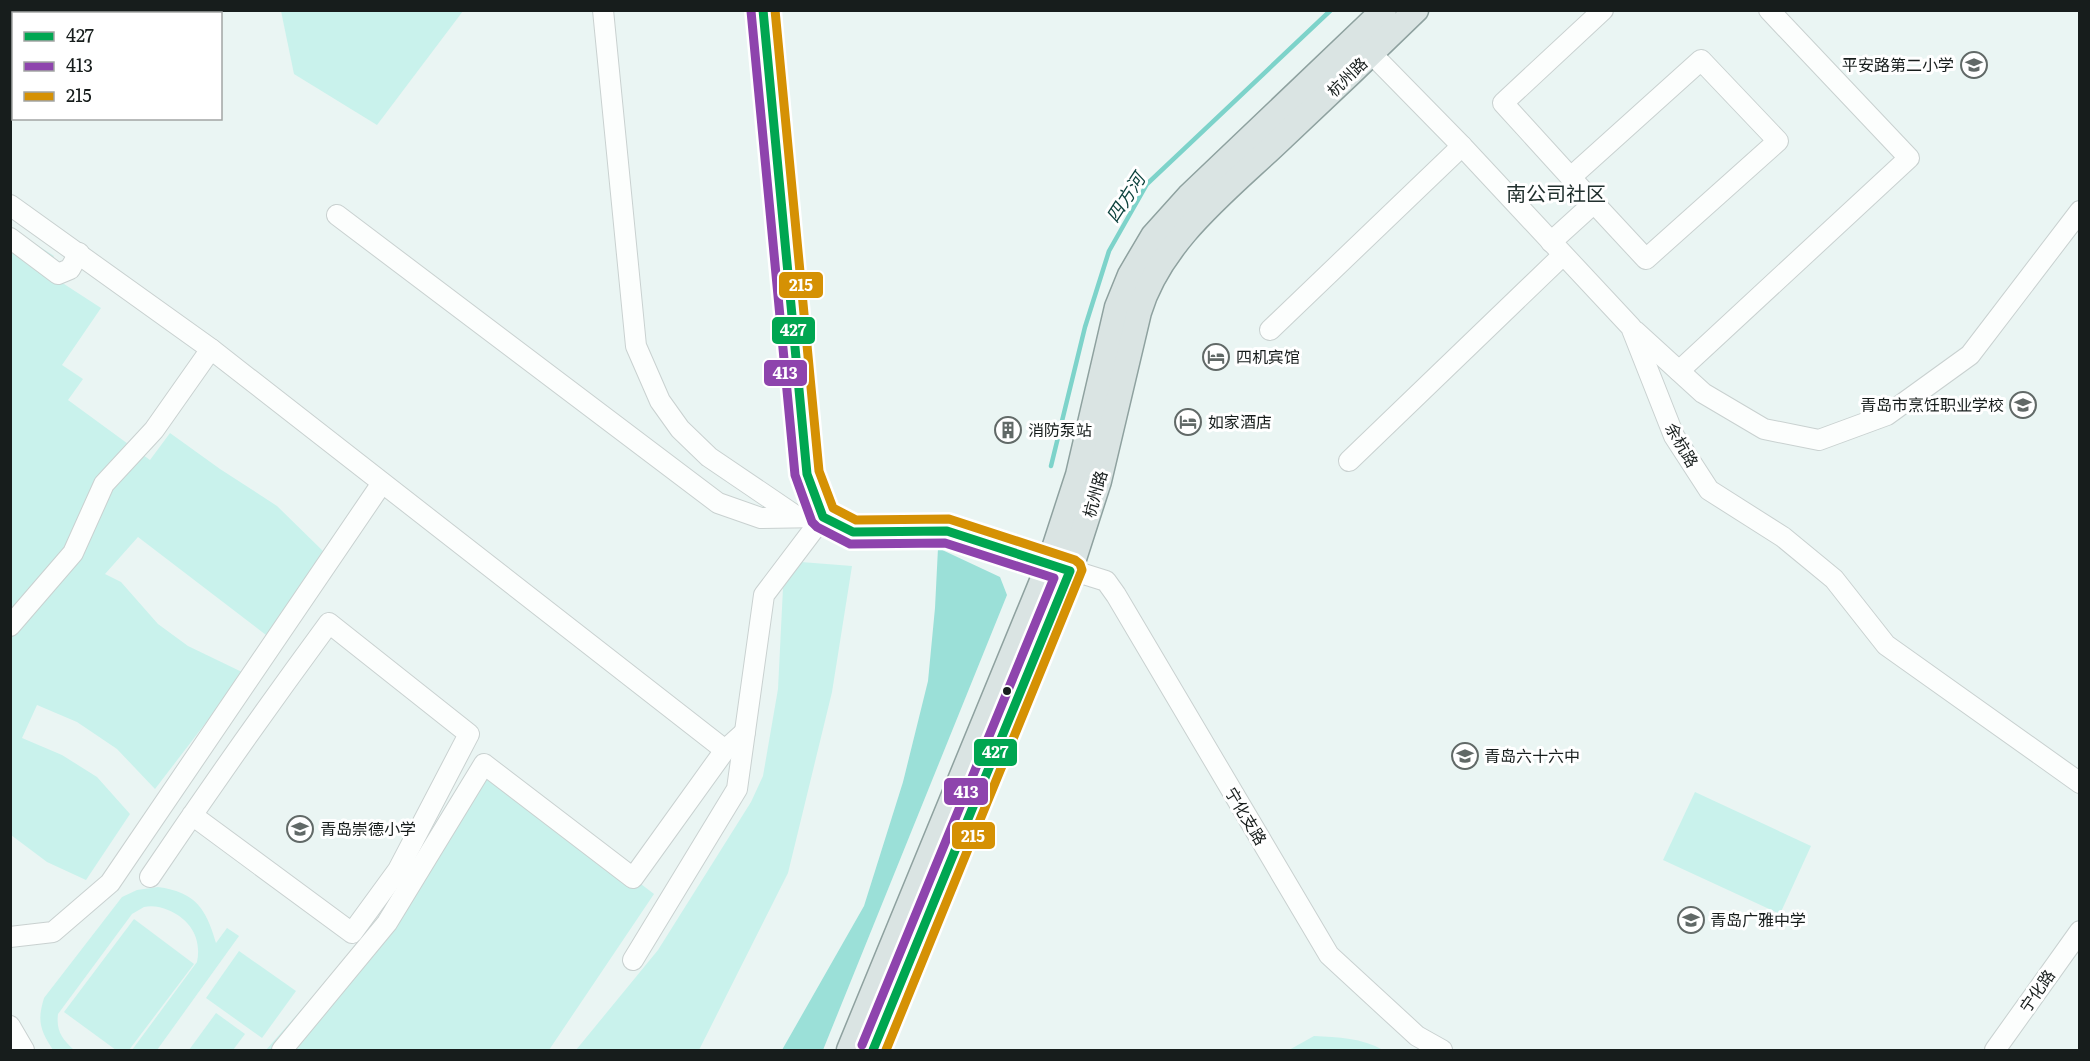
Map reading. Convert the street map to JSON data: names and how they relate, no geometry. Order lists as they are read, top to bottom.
{
  "streets": {
    "main road": ["杭州路"],
    "street": ["余杭路", "宁化支路", "宁化路"]
  },
  "crossings": [
    ["杭州路", "余杭路"],
    ["杭州路", "宁化支路"]
  ],
  "districts": ["南公司社区"],
  "water": ["四方河"],
  "places": {
    "school or university": [
      "平安路第二小学",
      "青岛市烹饪职业学校",
      "青岛六十六中",
      "青岛崇德小学",
      "青岛广雅中学"
    ],
    "hotel": ["四机宾馆", "如家酒店"],
    "building": ["消防泵站"]
  },
  "lines": ["transit line 427", "transit line 215", "transit line 413"],
  "legend": ["427", "413", "215"]
}
